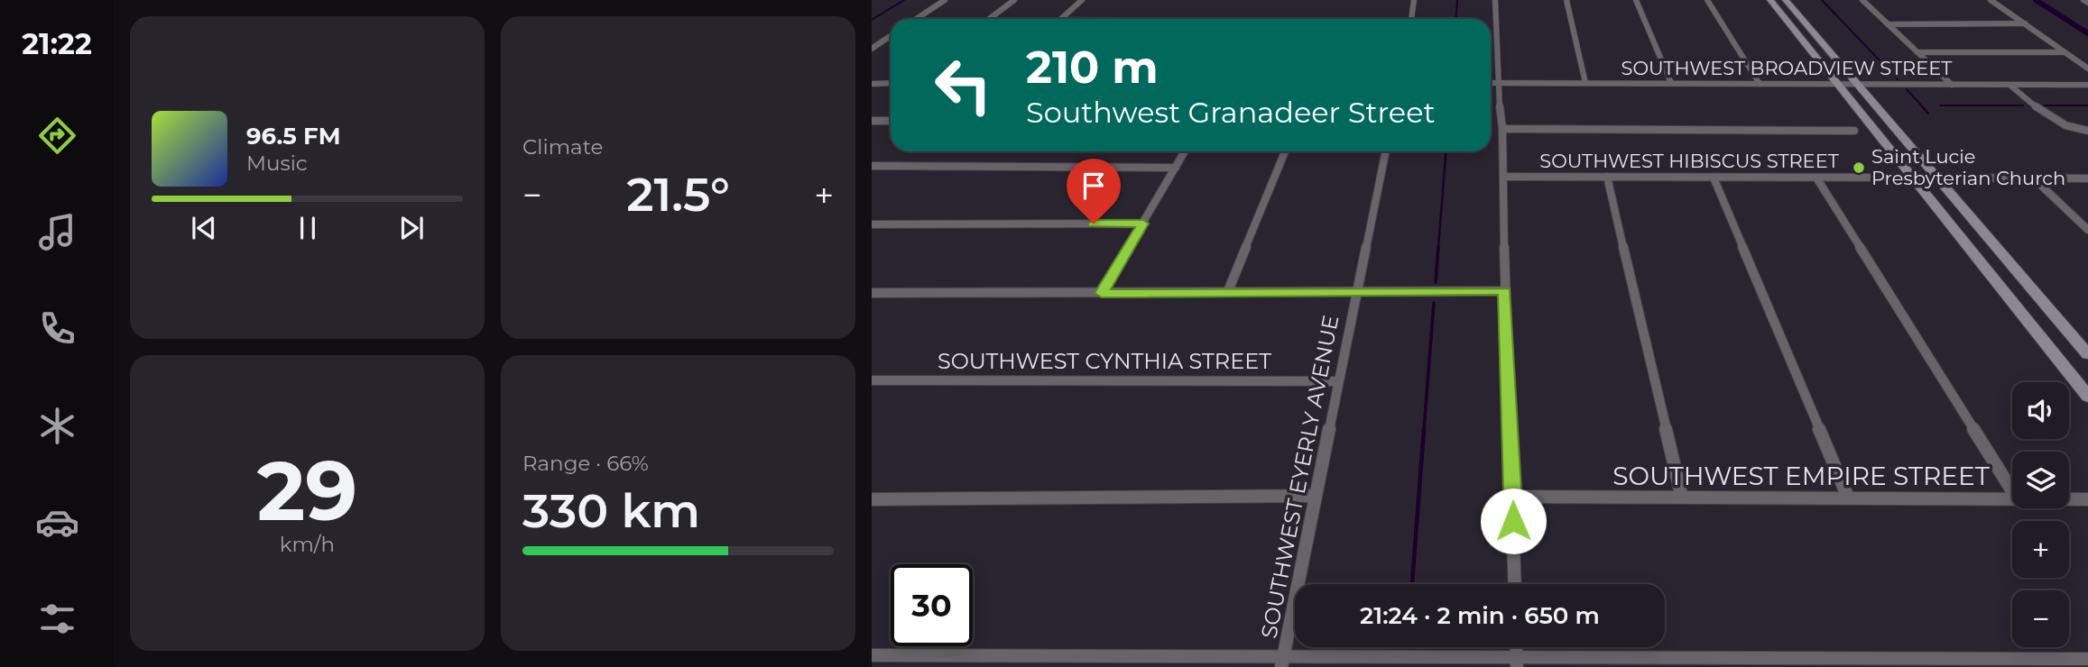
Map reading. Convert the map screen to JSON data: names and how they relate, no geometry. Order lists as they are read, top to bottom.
{
  "streets": {
    "street": [
      "SOUTHWEST BROADVIEW STREET",
      "SOUTHWEST HIBISCUS STREET",
      "SOUTHWEST CYNTHIA STREET",
      "SOUTHWEST EMPIRE STREET",
      "SOUTHWEST EYERLY AVENUE"
    ]
  },
  "crossings": [
    ["SOUTHWEST CYNTHIA STREET", "SOUTHWEST EYERLY AVENUE"]
  ],
  "places": ["Saint Lucie Presbyterian Church"],
  "page": {
    "tabs": "21:22",
    "tile": [
      "Climate",
      ["29", "km/h"],
      ["Range · 66%", "330 km"]
    ],
    "turn": ["210 m", "Southwest Granadeer Street"],
    "song": ["96.5 FM", "Music"],
    "heat": ["−", "21.5°", "+"],
    "map_buttons": ["+", "−"],
    "limit": "30",
    "trip": "21:24 · 2 min · 650 m"
  }
}
